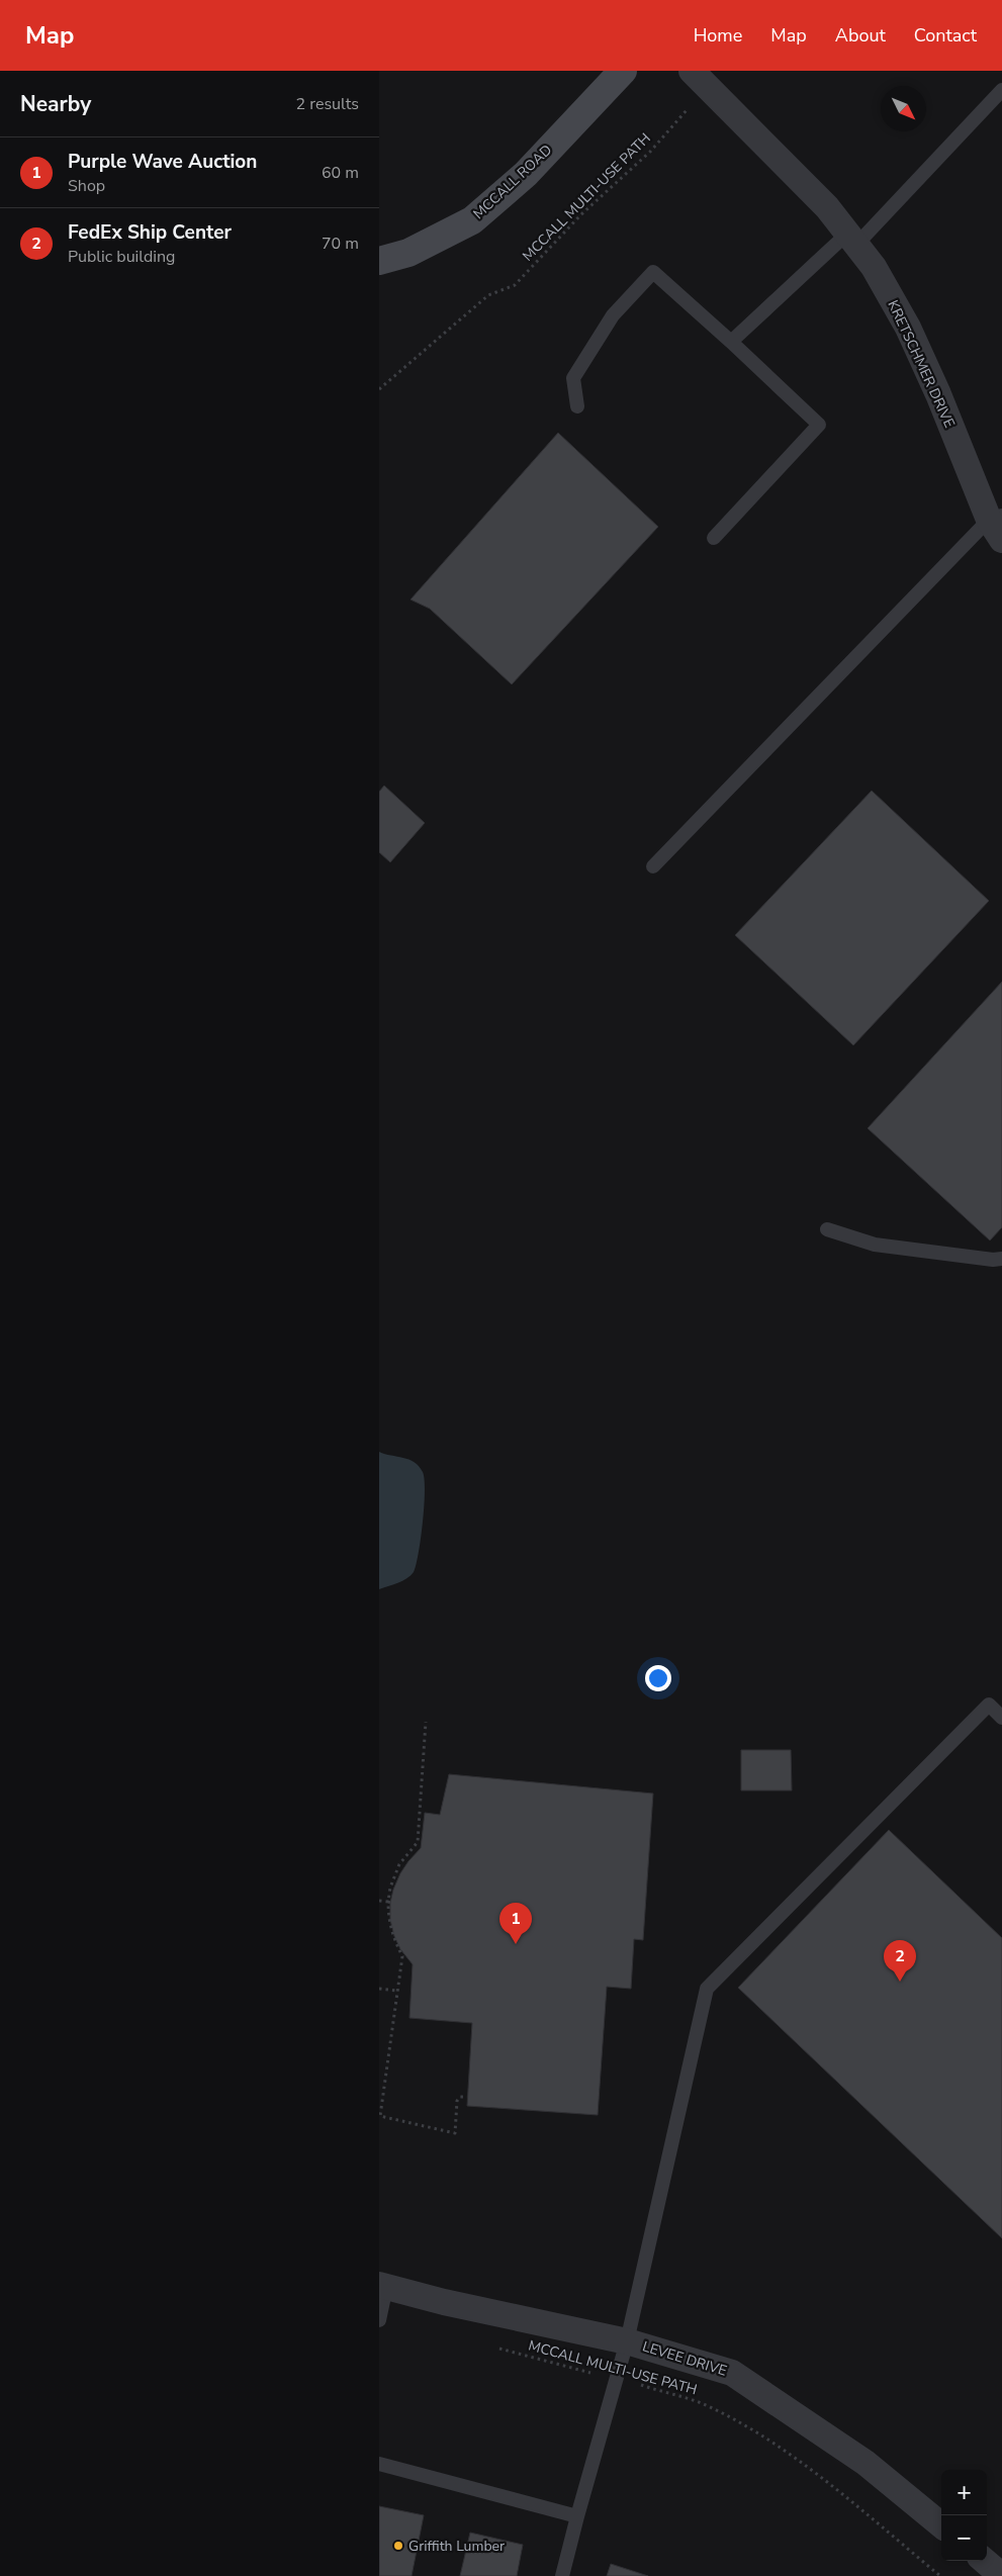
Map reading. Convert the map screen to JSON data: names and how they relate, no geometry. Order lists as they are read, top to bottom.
{
  "streets": {
    "main road": ["MCCALL ROAD"],
    "street": ["KRETSCHMER DRIVE", "LEVEE DRIVE"],
    "path": ["MCCALL MULTI-USE PATH"]
  },
  "crossings": [
    ["MCCALL MULTI-USE PATH", "KRETSCHMER DRIVE"]
  ],
  "places": ["Griffith Lumber"],
  "north": "bottom right",
  "page": {
    "header": "Map",
    "nav": [
      "Home",
      "Map",
      "About",
      "Contact"
    ],
    "heading": ["Nearby", "2 results"],
    "list": [
      {
        "mark": "1",
        "name": "Purple Wave Auction",
        "note": "Shop",
        "value": "60 m"
      },
      {
        "mark": "2",
        "name": "FedEx Ship Center",
        "note": "Public building",
        "value": "70 m"
      }
    ],
    "pins": ["1", "2"],
    "map_buttons": ["+", "−"]
  }
}
